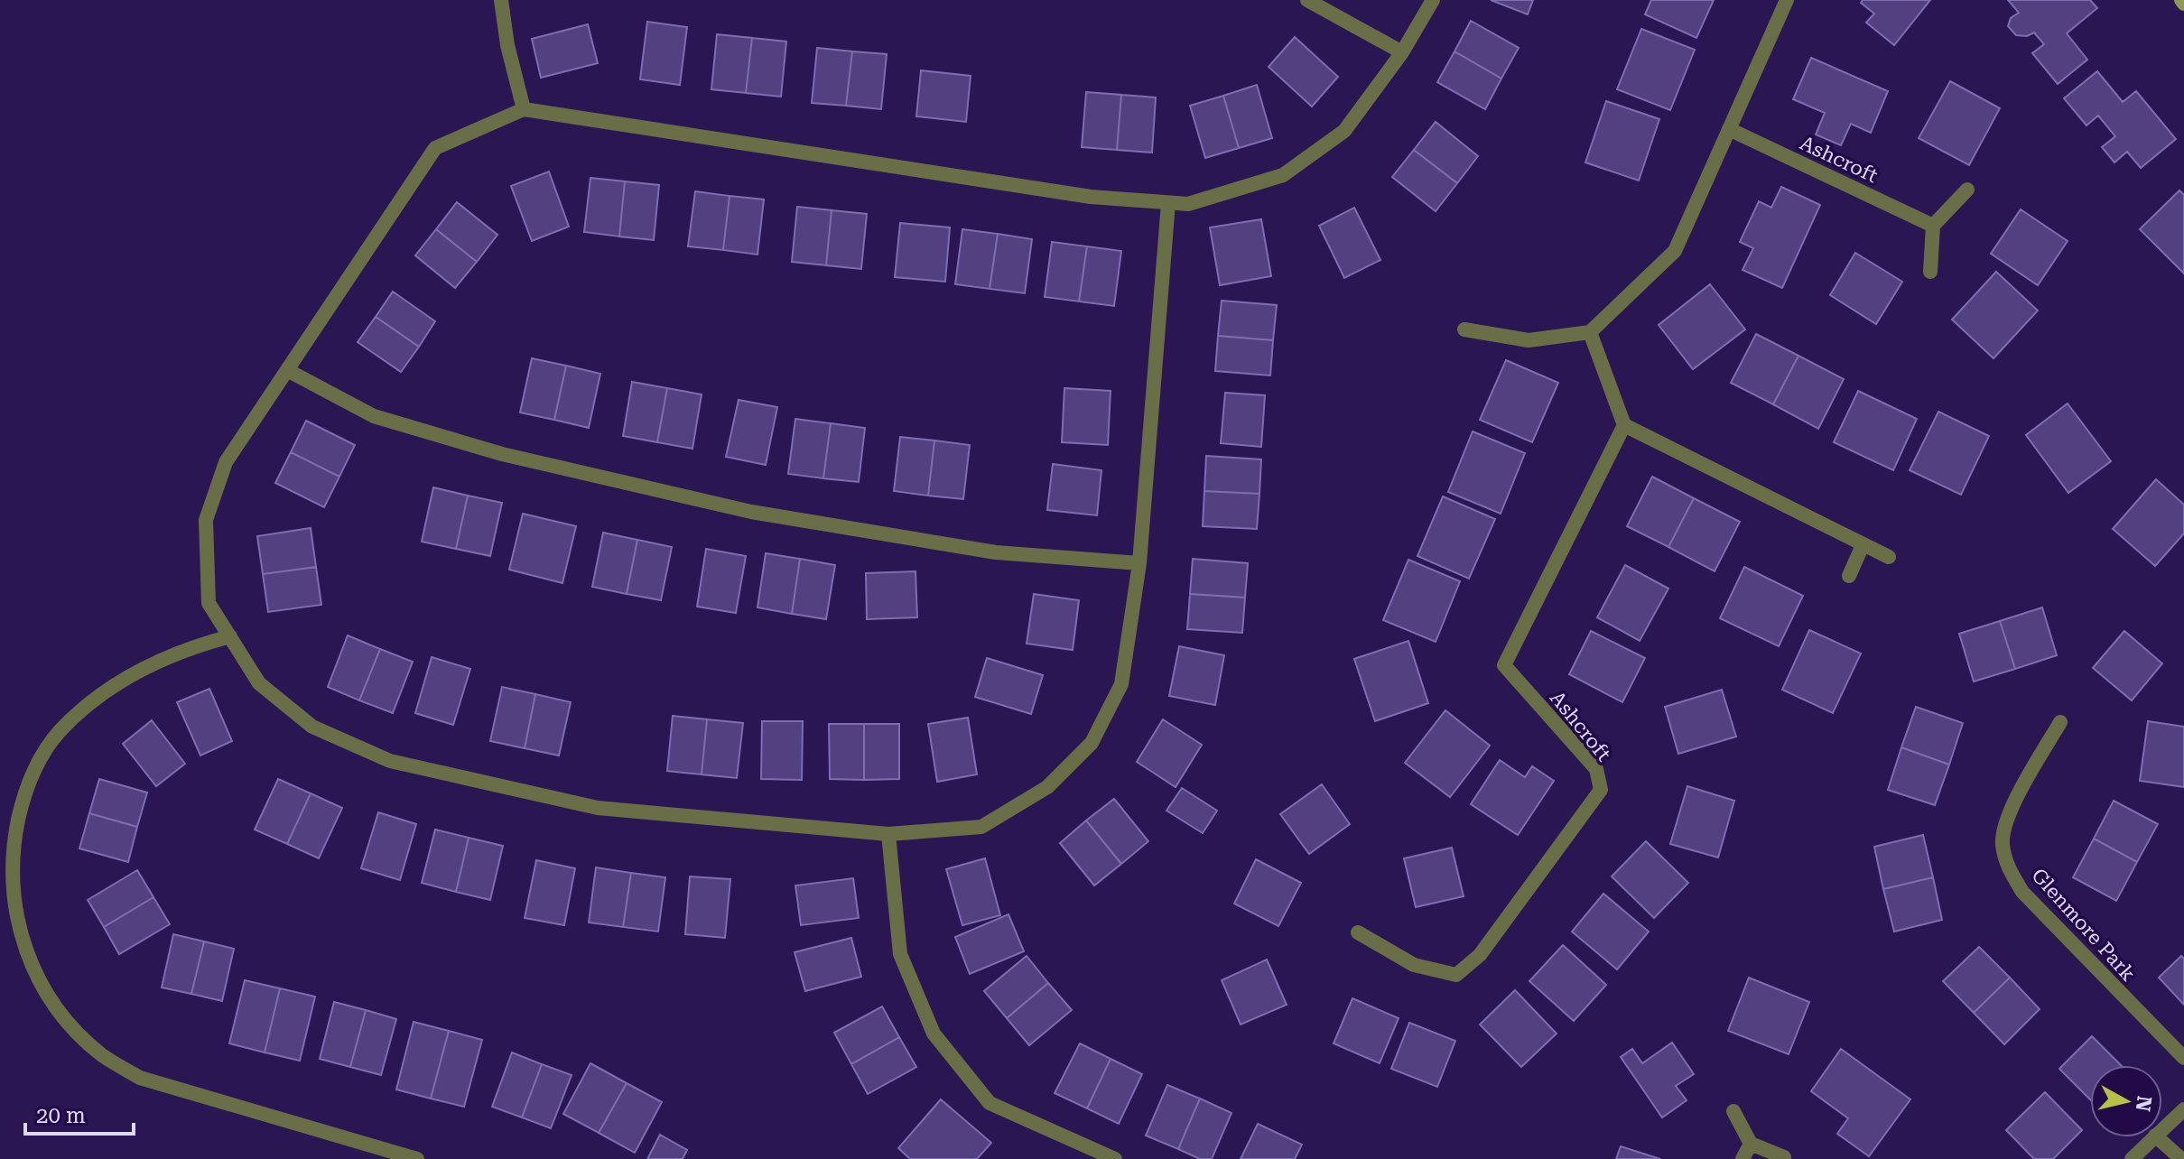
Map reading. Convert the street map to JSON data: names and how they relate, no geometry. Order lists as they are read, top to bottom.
{
  "streets": {
    "street": ["Ashcroft", "Glenmore Park"]
  },
  "scale_bar": "20 m",
  "north": "right"
}
